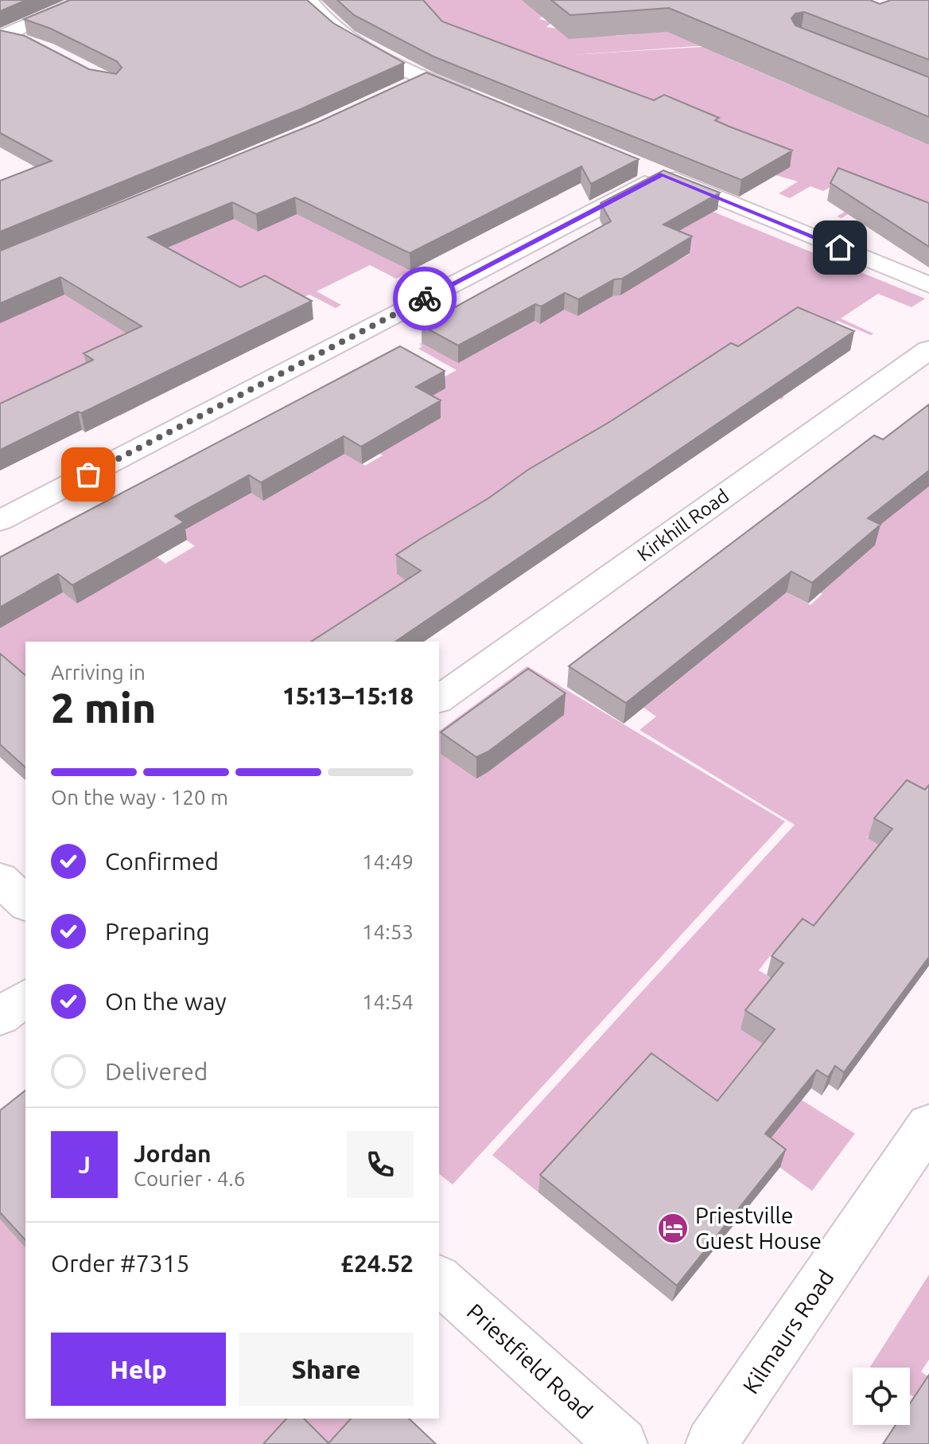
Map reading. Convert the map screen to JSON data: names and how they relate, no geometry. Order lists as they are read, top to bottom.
{
  "streets": {
    "street": ["Kirkhill Road", "Kilmaurs Road", "Priestfield Road"]
  },
  "places": {
    "hotel": ["Priestville Guest House"]
  },
  "page": {
    "heading": ["2 min", "Arriving in", "15:13–15:18"],
    "panel": [
      "Jordan",
      "Courier · 4.6",
      "Order #7315",
      "£24.52"
    ],
    "bar": "On the way · 120 m",
    "list": [
      ["Confirmed", "14:49"],
      ["Preparing", "14:53"],
      ["On the way", "14:54"],
      "Delivered"
    ],
    "round": "J",
    "buttons": ["Help", "Share"]
  }
}
